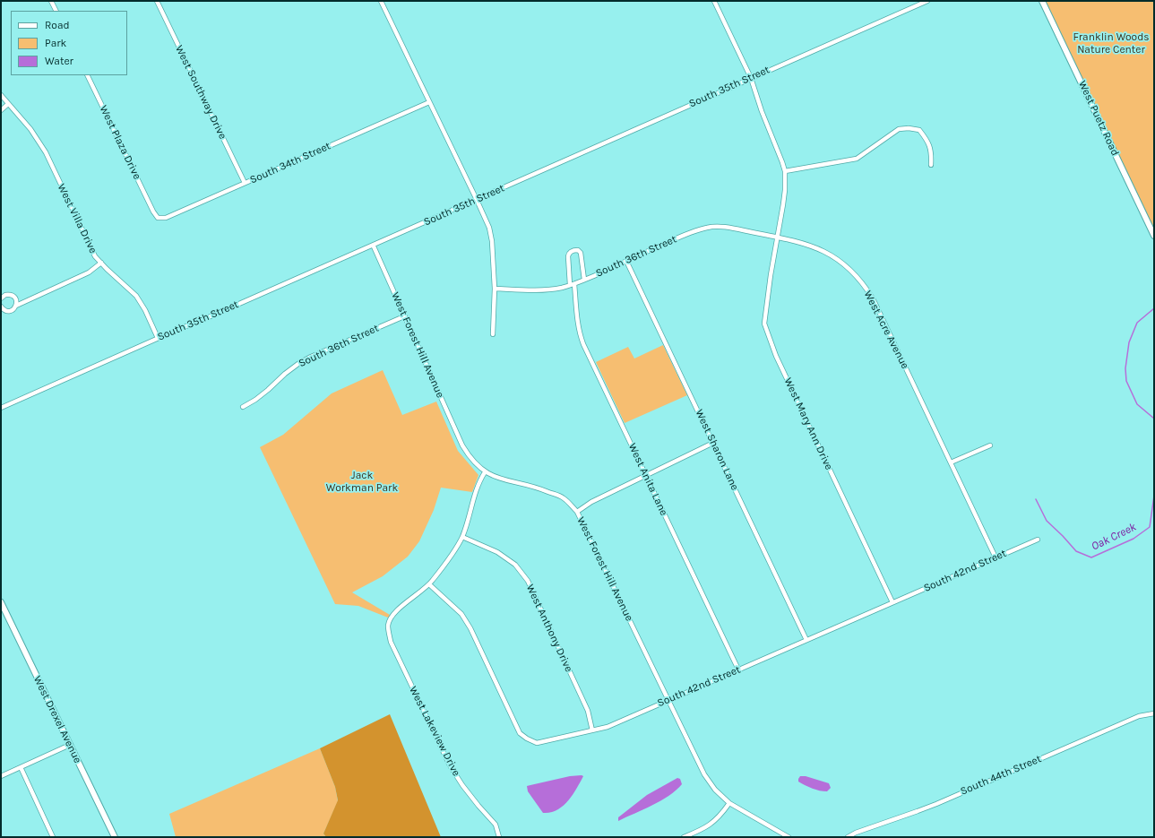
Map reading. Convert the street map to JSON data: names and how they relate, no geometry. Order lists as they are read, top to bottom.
{
  "streets": {
    "street": [
      "South 35th Street",
      "West Southway Drive",
      "West Puetz Road",
      "West Plaza Drive",
      "South 34th Street",
      "West Villa Drive",
      "South 36th Street",
      "West Acre Avenue",
      "West Forest Hill Avenue",
      "West Mary Ann Drive",
      "West Sharon Lane",
      "West Anita Lane",
      "South 42nd Street",
      "West Anthony Drive",
      "West Drexel Avenue",
      "West Lakeview Drive",
      "South 44th Street"
    ]
  },
  "crossings": [
    ["South 35th Street", "West Villa Drive"],
    ["South 35th Street", "West Forest Hill Avenue"],
    ["West Southway Drive", "South 34th Street"],
    ["West Plaza Drive", "South 34th Street"],
    ["South 36th Street", "West Acre Avenue"],
    ["South 36th Street", "West Forest Hill Avenue"],
    ["South 36th Street", "West Mary Ann Drive"],
    ["South 36th Street", "West Sharon Lane"],
    ["South 36th Street", "West Anita Lane"],
    ["West Acre Avenue", "West Mary Ann Drive"],
    ["West Acre Avenue", "South 42nd Street"],
    ["West Forest Hill Avenue", "South 42nd Street"],
    ["West Mary Ann Drive", "South 42nd Street"],
    ["West Sharon Lane", "South 42nd Street"],
    ["West Anita Lane", "South 42nd Street"],
    ["South 42nd Street", "West Anthony Drive"],
    ["South 42nd Street", "West Lakeview Drive"]
  ],
  "water": ["Oak Creek"],
  "parks": ["Franklin Woods Nature Center", "Jack Workman Park"],
  "legend": ["Road", "Park", "Water"]
}
